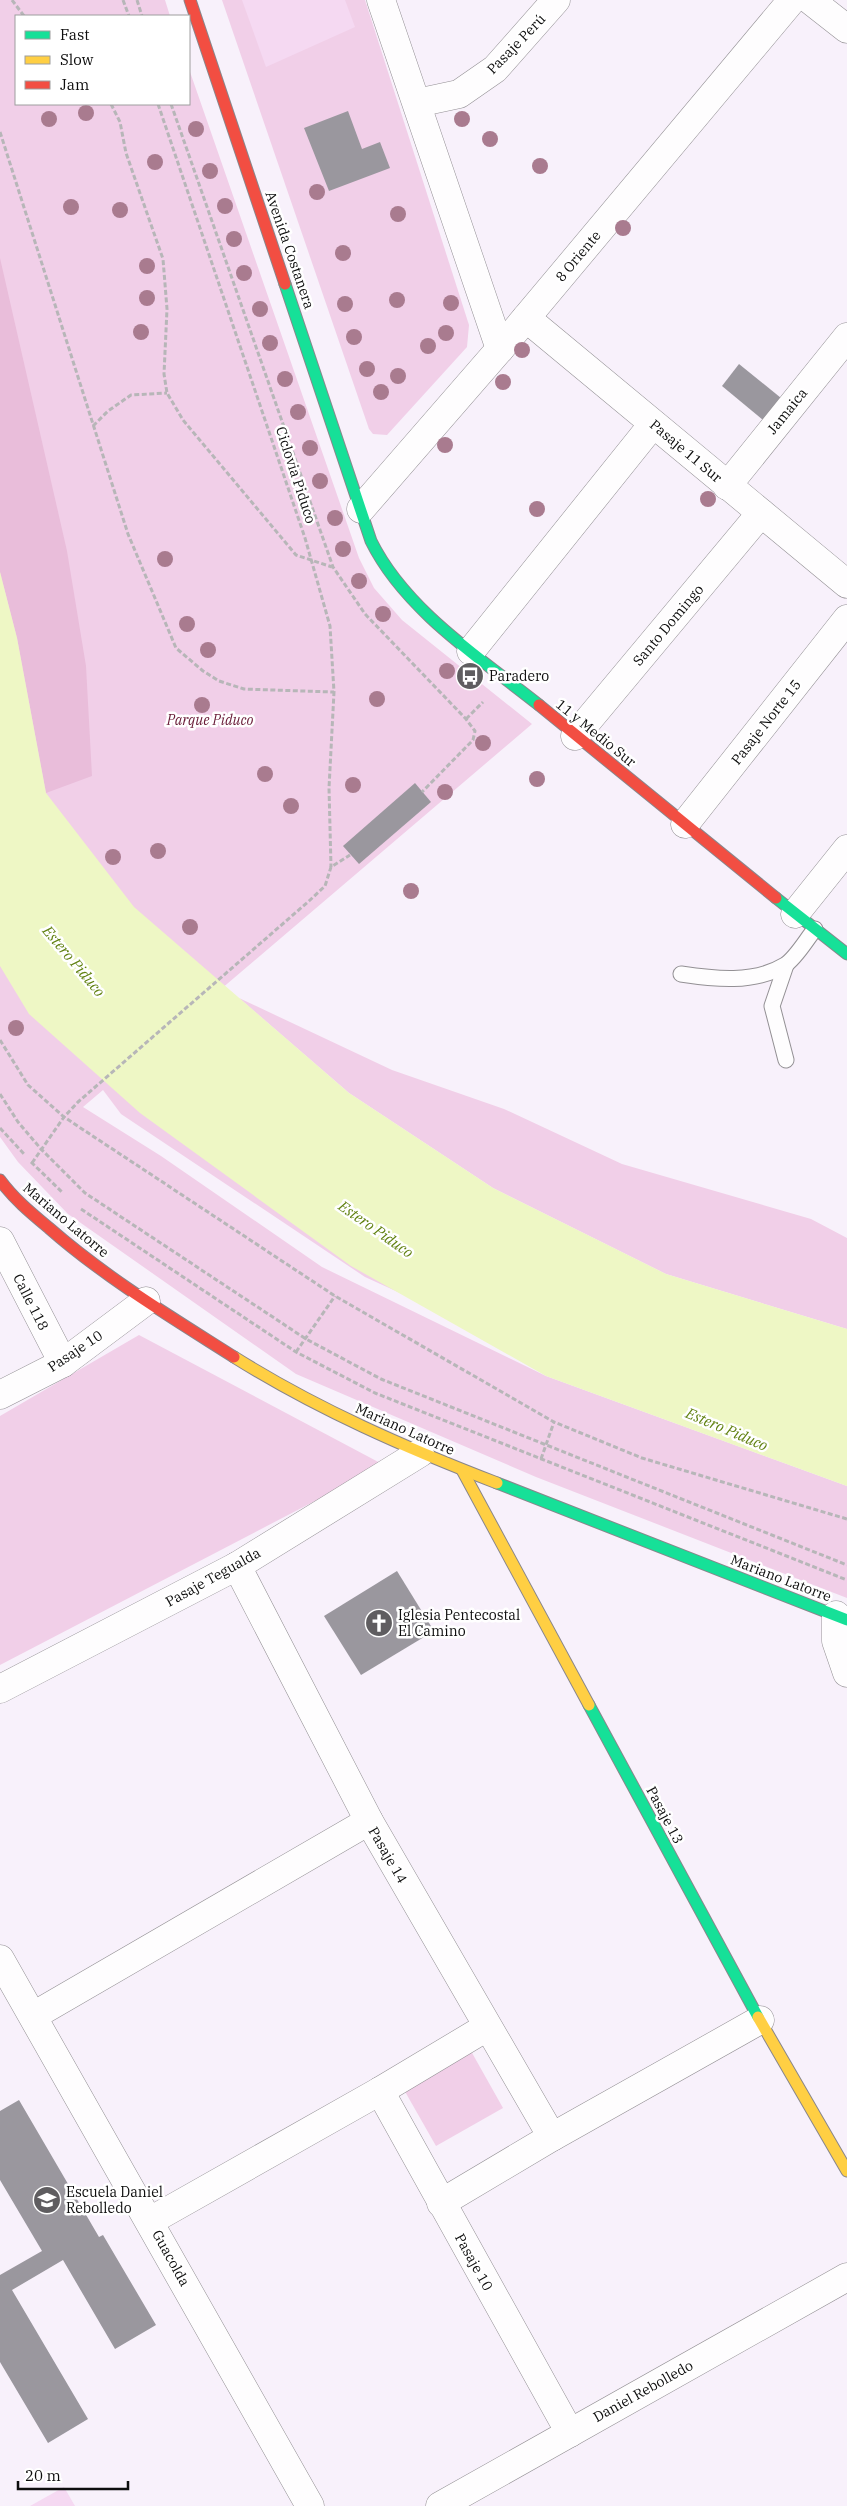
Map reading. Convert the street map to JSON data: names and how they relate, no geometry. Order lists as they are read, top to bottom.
{
  "streets": {
    "street": [
      "Pasaje Perú",
      "Avenida Costanera",
      "8 Oriente",
      "Jamaica",
      "Pasaje 11 Sur",
      "Santo Domingo",
      "Pasaje Norte 15",
      "11 y Medio Sur",
      "Mariano Latorre",
      "Calle 118",
      "Pasaje 10",
      "Pasaje Tegualda",
      "Pasaje 13",
      "Pasaje 14",
      "Guacolda",
      "Daniel Rebolledo"
    ],
    "path": ["Ciclovia Piduco"]
  },
  "crossings": [
    ["Avenida Costanera", "8 Oriente"],
    ["Avenida Costanera", "11 y Medio Sur"],
    ["8 Oriente", "Pasaje 11 Sur"],
    ["8 Oriente", "11 y Medio Sur"],
    ["Jamaica", "Pasaje 11 Sur"],
    ["Pasaje 11 Sur", "Santo Domingo"],
    ["Santo Domingo", "11 y Medio Sur"],
    ["Pasaje Norte 15", "11 y Medio Sur"],
    ["Mariano Latorre", "Pasaje 10"],
    ["Mariano Latorre", "Pasaje Tegualda"],
    ["Mariano Latorre", "Pasaje 13"],
    ["Calle 118", "Pasaje 10"],
    ["Pasaje 10", "Daniel Rebolledo"],
    ["Pasaje Tegualda", "Pasaje 14"]
  ],
  "water": ["Estero Piduco"],
  "parks": ["Parque Piduco"],
  "places": {
    "bus stop": ["Paradero"],
    "church": ["Iglesia Pentecostal El Camino"],
    "school or university": ["Escuela Daniel Rebolledo"]
  },
  "legend": ["Fast", "Slow", "Jam"],
  "scale_bar": "20 m"
}
